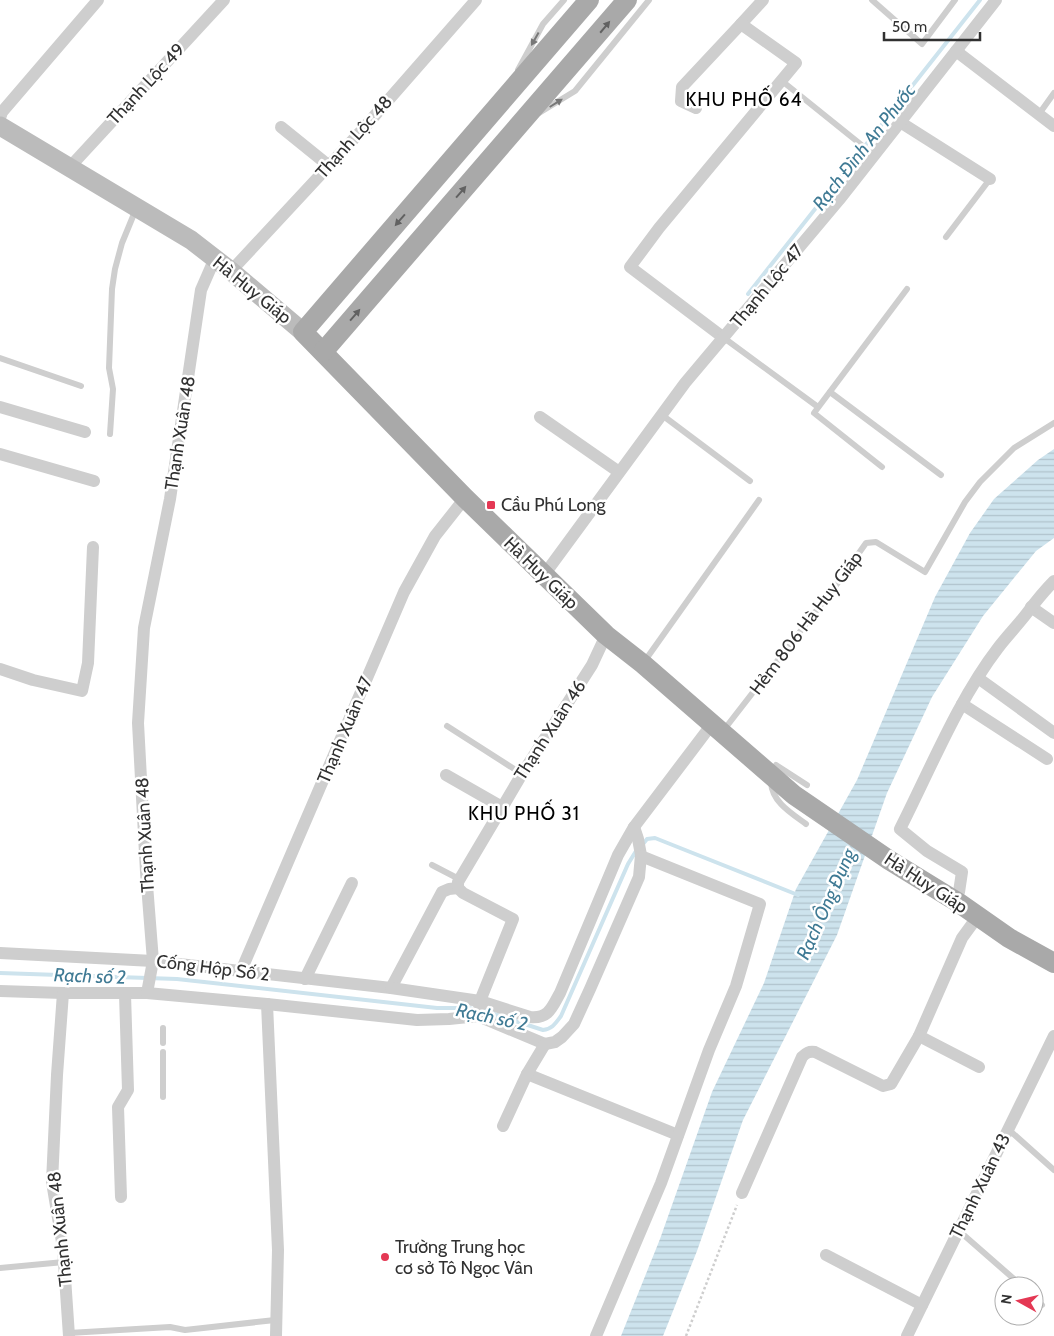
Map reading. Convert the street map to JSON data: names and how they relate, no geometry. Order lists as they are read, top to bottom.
{
  "streets": {
    "main road": ["Hà Huy Giáp"],
    "street": [
      "Thạnh Lộc 49",
      "Thạnh Lộc 48",
      "Thạnh Lộc 47",
      "Thạnh Xuân 48",
      "Thạnh Xuân 47",
      "Thạnh Xuân 46",
      "Cống Hộp Số 2",
      "Thạnh Xuân 43"
    ],
    "lane": ["Hẻm 806 Hà Huy Giáp"]
  },
  "crossings": [
    ["Thạnh Lộc 49", "Hà Huy Giáp"],
    ["Thạnh Lộc 48", "Hà Huy Giáp"],
    ["Thạnh Lộc 47", "Hà Huy Giáp"],
    ["Hà Huy Giáp", "Thạnh Xuân 48"],
    ["Hà Huy Giáp", "Hẻm 806 Hà Huy Giáp"],
    ["Hà Huy Giáp", "Thạnh Xuân 47"],
    ["Hà Huy Giáp", "Thạnh Xuân 46"],
    ["Thạnh Xuân 48", "Cống Hộp Số 2"],
    ["Thạnh Xuân 47", "Cống Hộp Số 2"]
  ],
  "districts": ["KHU PHỐ 64", "KHU PHỐ 31"],
  "water": ["Rạch Đình An Phước", "Rạch Ông Đụng", "Rạch số 2"],
  "places": {
    "transit": ["Cầu Phú Long"],
    "other": ["Trường Trung học cơ sở Tô Ngọc Vân"]
  },
  "scale_bar": "50 m",
  "north": "left"
}
